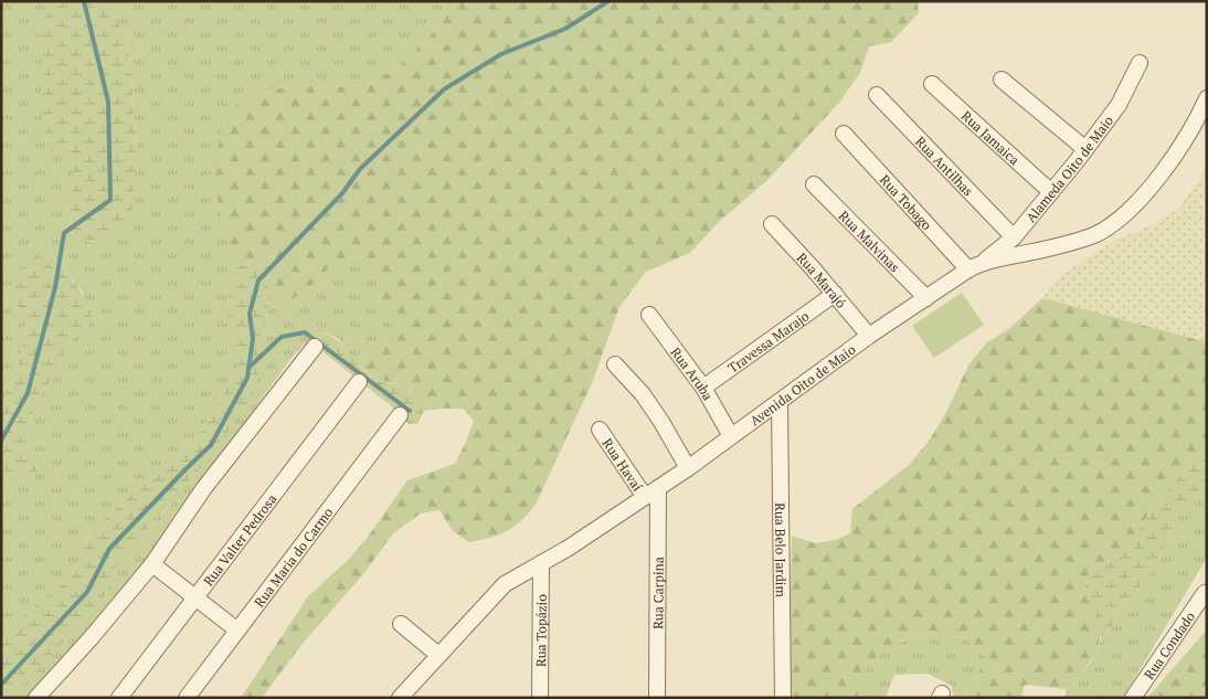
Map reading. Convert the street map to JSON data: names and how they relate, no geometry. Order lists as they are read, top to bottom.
{
  "streets": {
    "street": [
      "Rua Jamaica",
      "Rua Antilhas",
      "Alameda Oito de Maio",
      "Rua Tobago",
      "Rua Malvinas",
      "Rua Marajó",
      "Travessa Marajo",
      "Rua Aruba",
      "Avenida Oito de Maio",
      "Rua Havaí",
      "Rua Valter Pedrosa",
      "Rua Belo Jardim",
      "Rua Maria do Carmo",
      "Rua Carpina",
      "Rua Topázio",
      "Rua Condado"
    ]
  },
  "crossings": [
    ["Rua Jamaica", "Alameda Oito de Maio"],
    ["Rua Antilhas", "Alameda Oito de Maio"],
    ["Alameda Oito de Maio", "Avenida Oito de Maio"],
    ["Rua Tobago", "Avenida Oito de Maio"],
    ["Rua Malvinas", "Avenida Oito de Maio"],
    ["Rua Marajó", "Travessa Marajo"],
    ["Rua Marajó", "Avenida Oito de Maio"],
    ["Travessa Marajo", "Rua Aruba"],
    ["Rua Aruba", "Avenida Oito de Maio"],
    ["Avenida Oito de Maio", "Rua Havaí"],
    ["Avenida Oito de Maio", "Rua Belo Jardim"],
    ["Avenida Oito de Maio", "Rua Carpina"],
    ["Avenida Oito de Maio", "Rua Topázio"]
  ]
}
